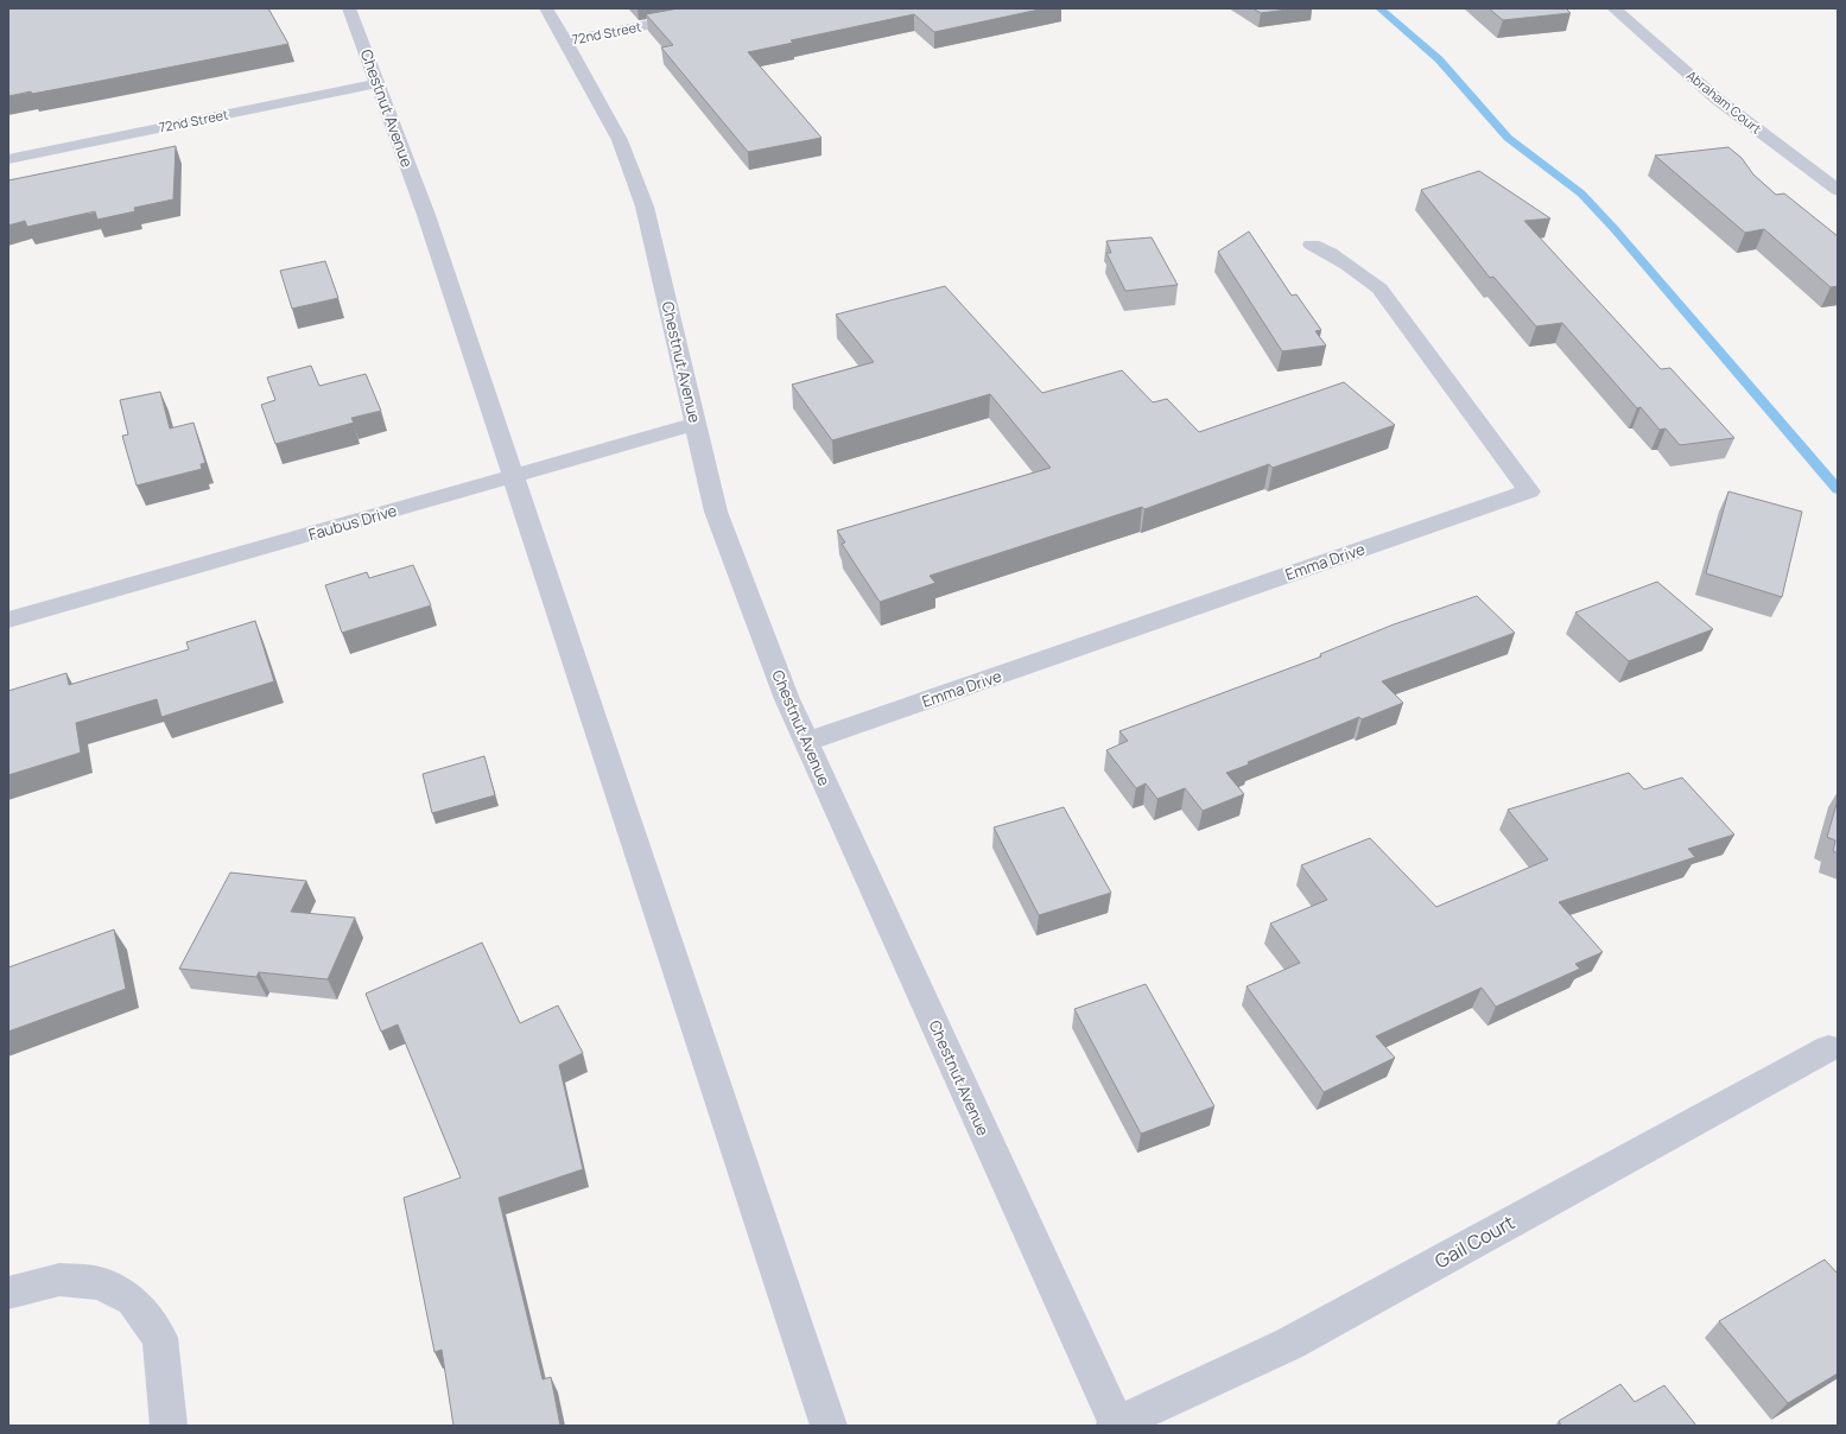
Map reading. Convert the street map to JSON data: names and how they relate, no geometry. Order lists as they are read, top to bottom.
{
  "streets": {
    "street": [
      "72nd Street",
      "Abraham Court",
      "Chestnut Avenue",
      "Faubus Drive",
      "Emma Drive",
      "Gail Court"
    ]
  },
  "crossings": [
    ["72nd Street", "Chestnut Avenue"],
    ["Chestnut Avenue", "Faubus Drive"],
    ["Chestnut Avenue", "Emma Drive"],
    ["Chestnut Avenue", "Gail Court"]
  ]
}
